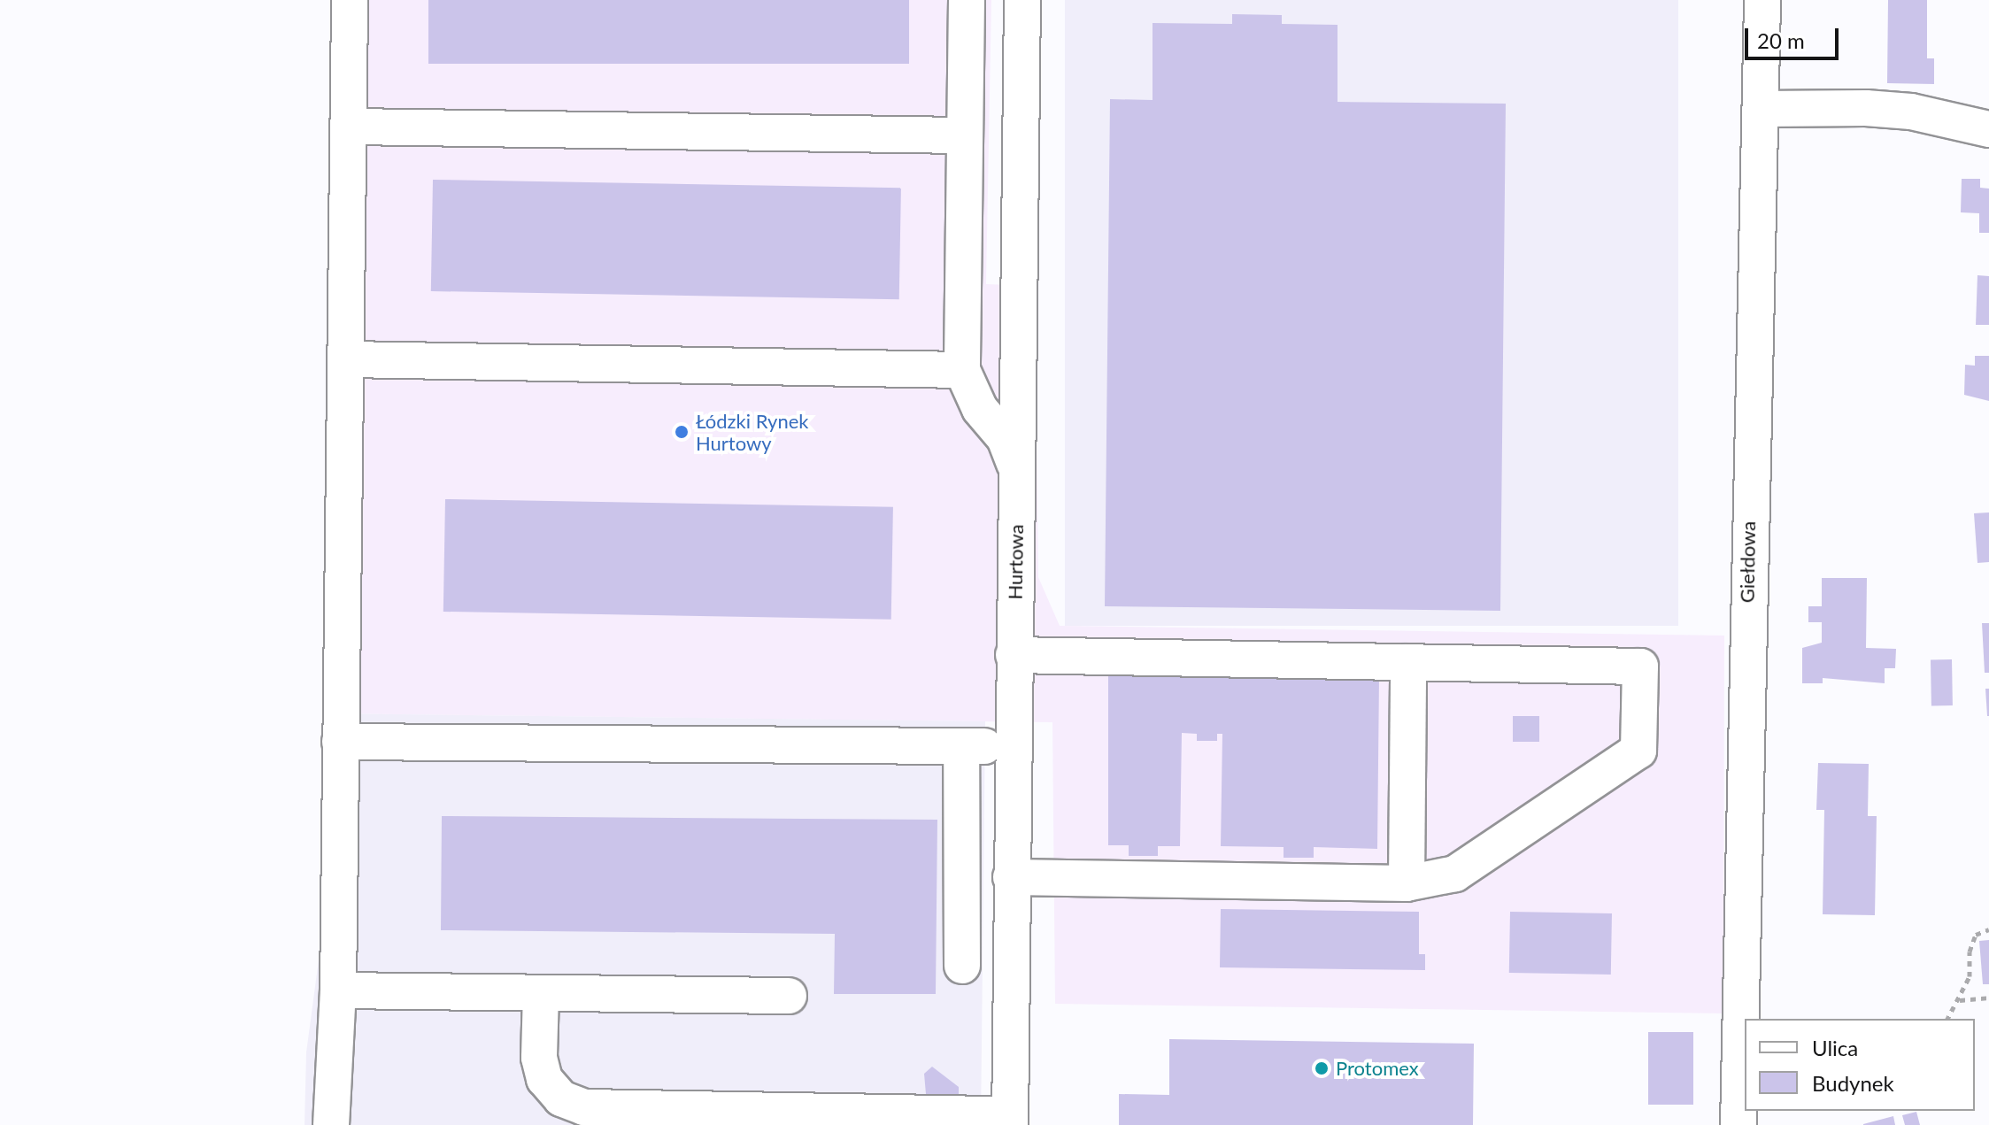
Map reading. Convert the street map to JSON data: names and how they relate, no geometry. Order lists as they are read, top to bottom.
{
  "streets": {
    "street": ["Hurtowa", "Giełdowa"]
  },
  "places": ["Łódzki Rynek Hurtowy", "Protomex"],
  "legend": ["Ulica", "Budynek"],
  "scale_bar": "20 m"
}
